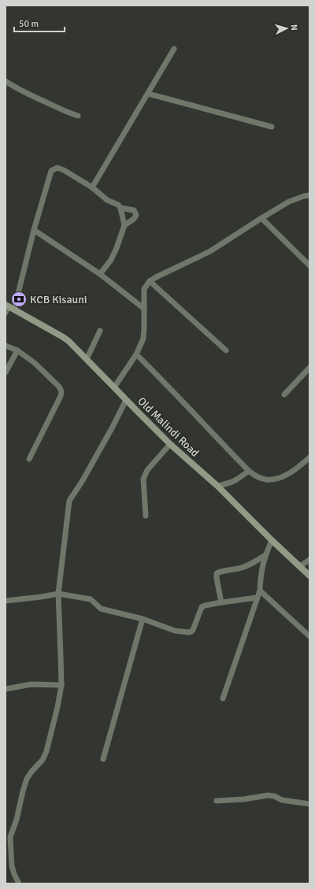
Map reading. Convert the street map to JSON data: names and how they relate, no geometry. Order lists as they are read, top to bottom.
{
  "streets": {
    "main road": ["Old Malindi Road"]
  },
  "places": {
    "bank": ["KCB Kisauni"]
  },
  "scale_bar": "50 m",
  "north": "right"
}
